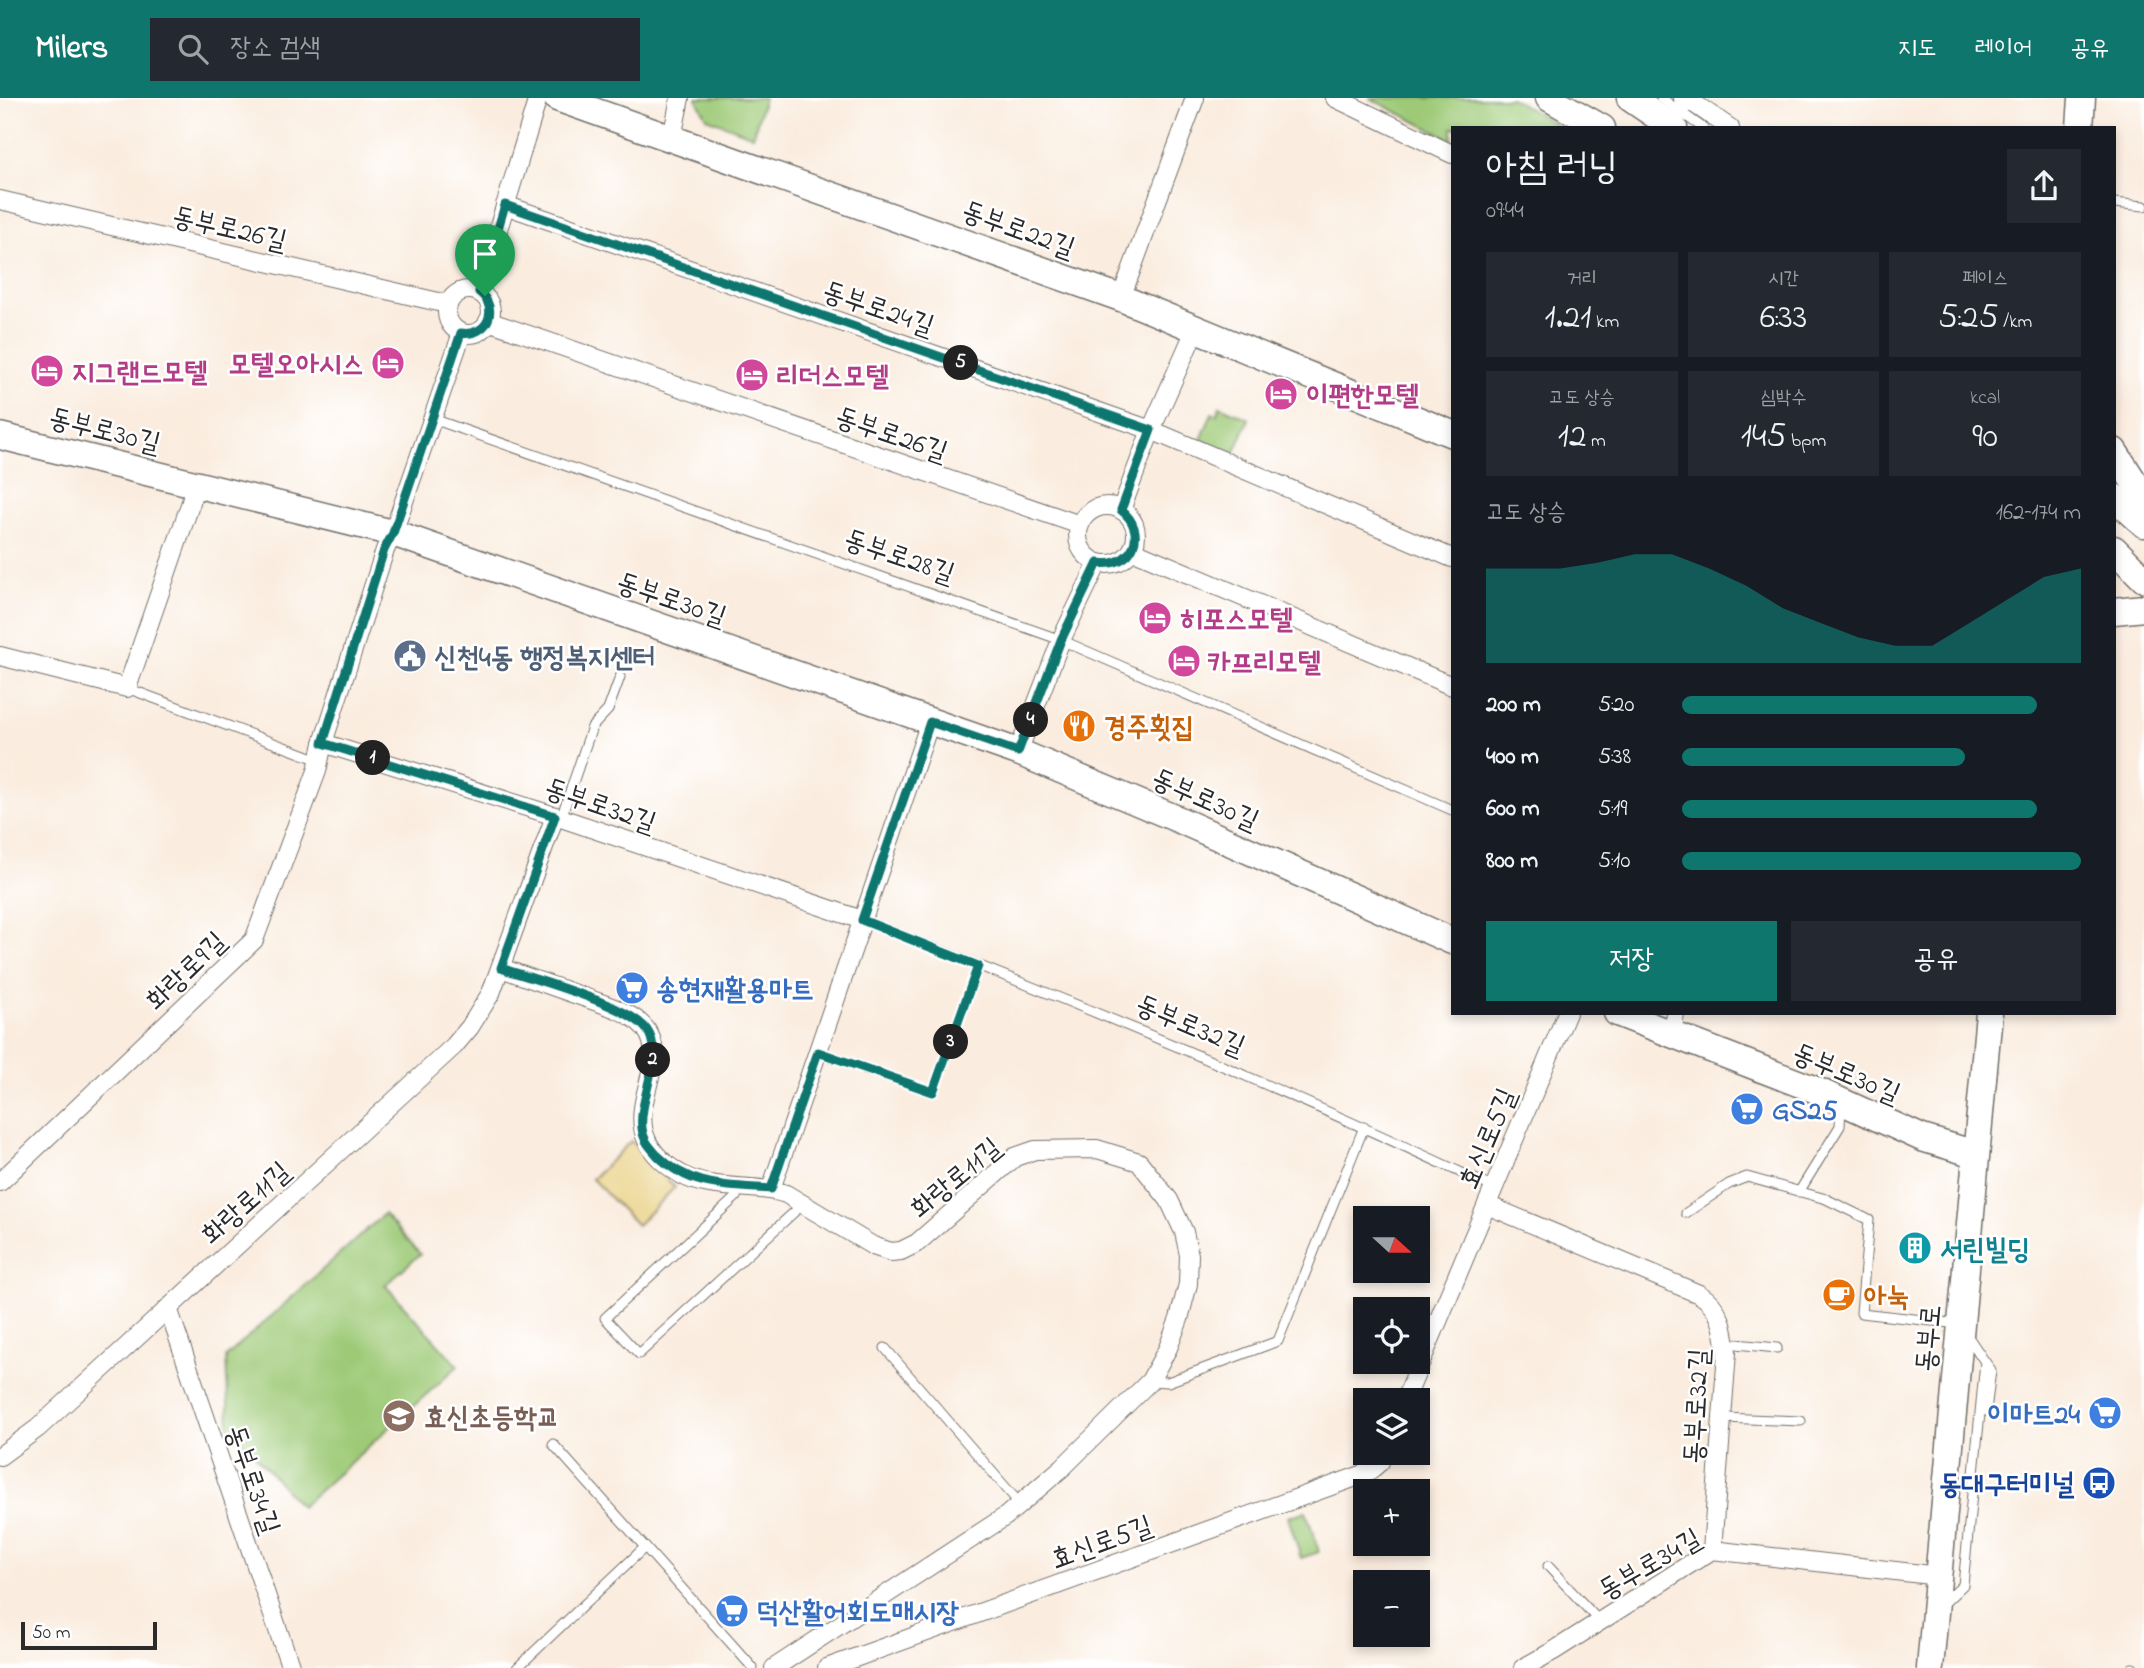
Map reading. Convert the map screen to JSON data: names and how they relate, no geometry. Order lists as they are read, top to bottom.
{
  "streets": {
    "main road": ["동부로22길", "동부로30길", "동부로"],
    "street": [
      "동부로26길",
      "동부로24길",
      "동부로32길",
      "화랑로9길",
      "효신로5길",
      "화랑로11길",
      "동부로34길"
    ],
    "lane": ["동부로28길"]
  },
  "crossings": [
    ["동부로30길", "동부로"],
    ["동부로32길", "화랑로9길"],
    ["동부로32길", "효신로5길"],
    ["동부로32길", "화랑로11길"],
    ["동부로32길", "동부로34길"],
    ["화랑로11길", "동부로34길"],
    ["동부로", "동부로34길"]
  ],
  "places": {
    "hotel": [
      "모텔오아시스",
      "지그랜드모텔",
      "리더스모텔",
      "이편한모텔",
      "히포스모텔",
      "카프리모텔"
    ],
    "public building": ["신천4동 행정복지센터"],
    "restaurant": ["경주횟집"],
    "supermarket": [
      "송현재활용마트",
      "GS25",
      "이마트24",
      "덕산활어회도매시장"
    ],
    "building": ["서린빌딩"],
    "cafe": ["아눅"],
    "school or university": ["효신초등학교"],
    "bus stop": ["동대구터미널"]
  },
  "scale_bar": "50 m",
  "north": "right",
  "page": {
    "header": "Milers",
    "search": "장소 검색",
    "nav": ["지도", "레이어", "공유"],
    "heading": ["아침 러닝", "09:44"],
    "stats": [
      ["거리", "1.21 km"],
      ["시간", "6:33"],
      ["페이스", "5:25 /km"],
      ["고도 상승", "12 m"],
      ["심박수", "145 bpm"],
      ["kcal", "90"]
    ],
    "pins": [
      "5",
      "4",
      "1",
      "3",
      "2"
    ],
    "chart": ["고도 상승", "162–174 m"],
    "list": [
      {
        "name": "200 m",
        "note": "5:20"
      },
      {
        "name": "400 m",
        "note": "5:38"
      },
      {
        "name": "600 m",
        "note": "5:19"
      },
      {
        "name": "800 m",
        "note": "5:10"
      }
    ],
    "buttons": ["저장", "공유"],
    "map_buttons": ["+", "−"],
    "scale": "50 m"
  }
}
